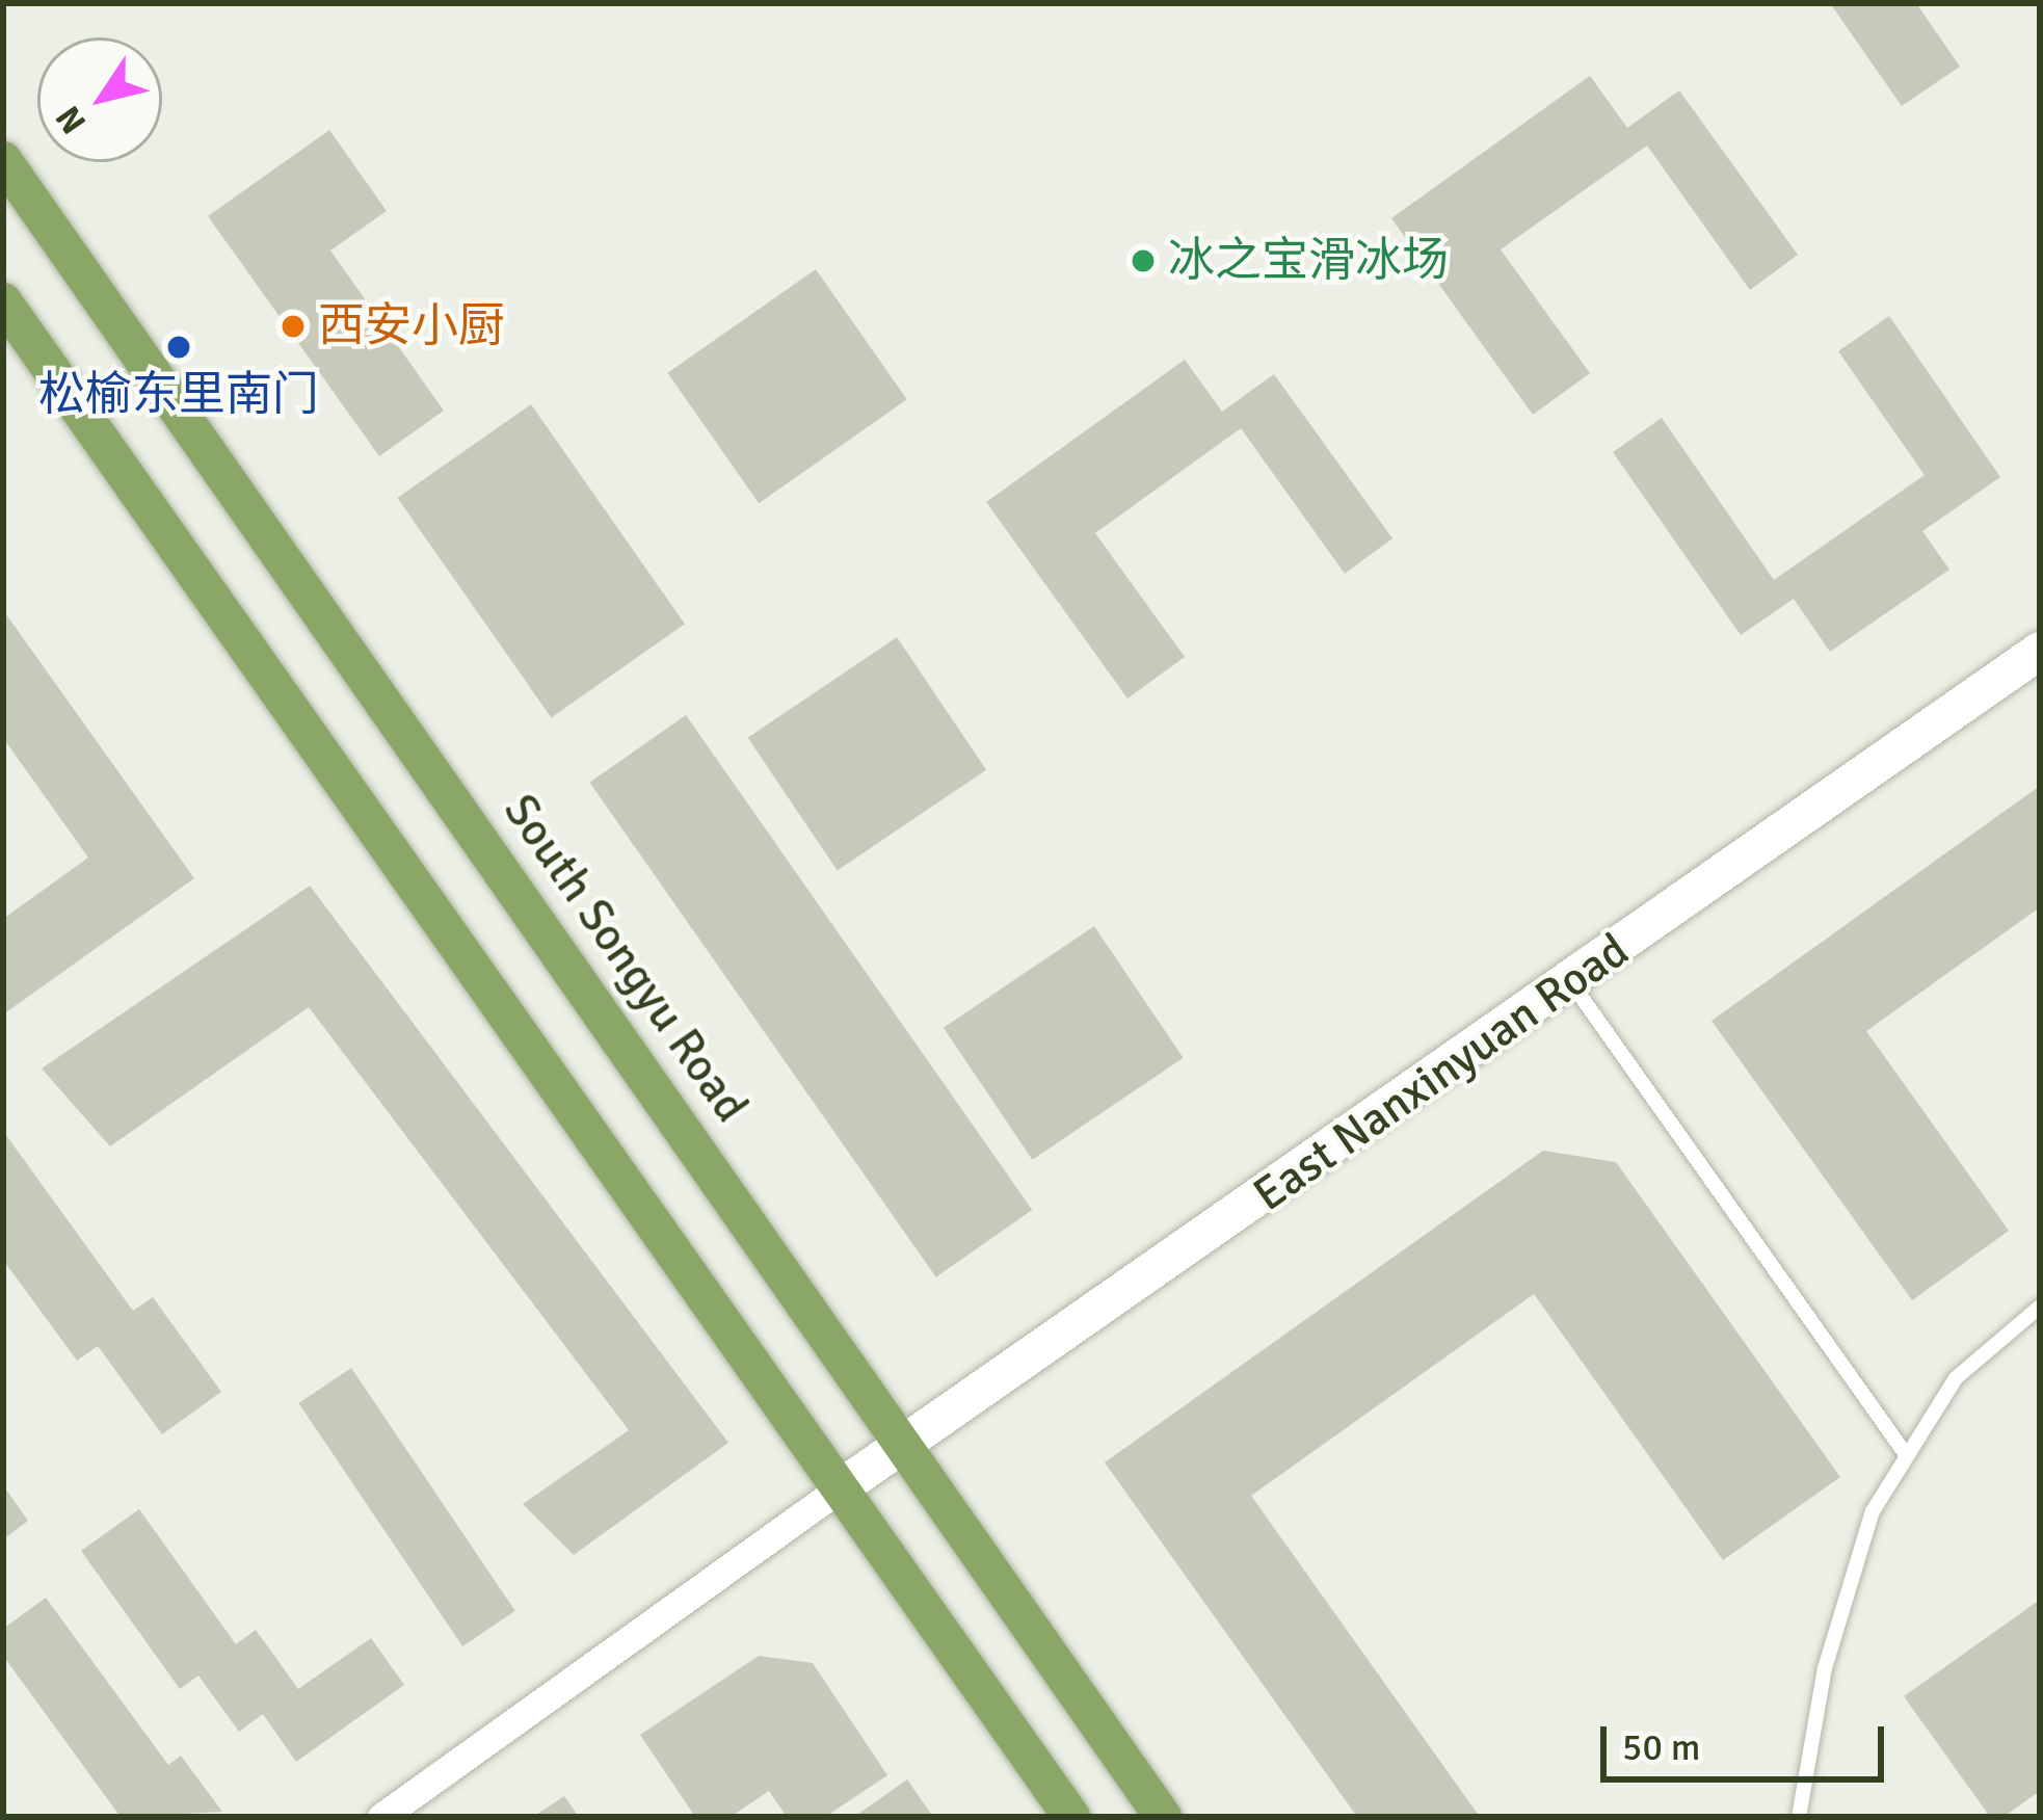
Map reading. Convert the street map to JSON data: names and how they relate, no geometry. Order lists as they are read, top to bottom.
{
  "streets": {
    "main road": ["South Songyu Road"],
    "street": ["East Nanxinyuan Road"]
  },
  "crossings": [
    ["South Songyu Road", "East Nanxinyuan Road"]
  ],
  "places": ["冰之宝滑冰场", "西安小厨", "松榆东里南门"],
  "scale_bar": "50 m",
  "north": "bottom left"
}
